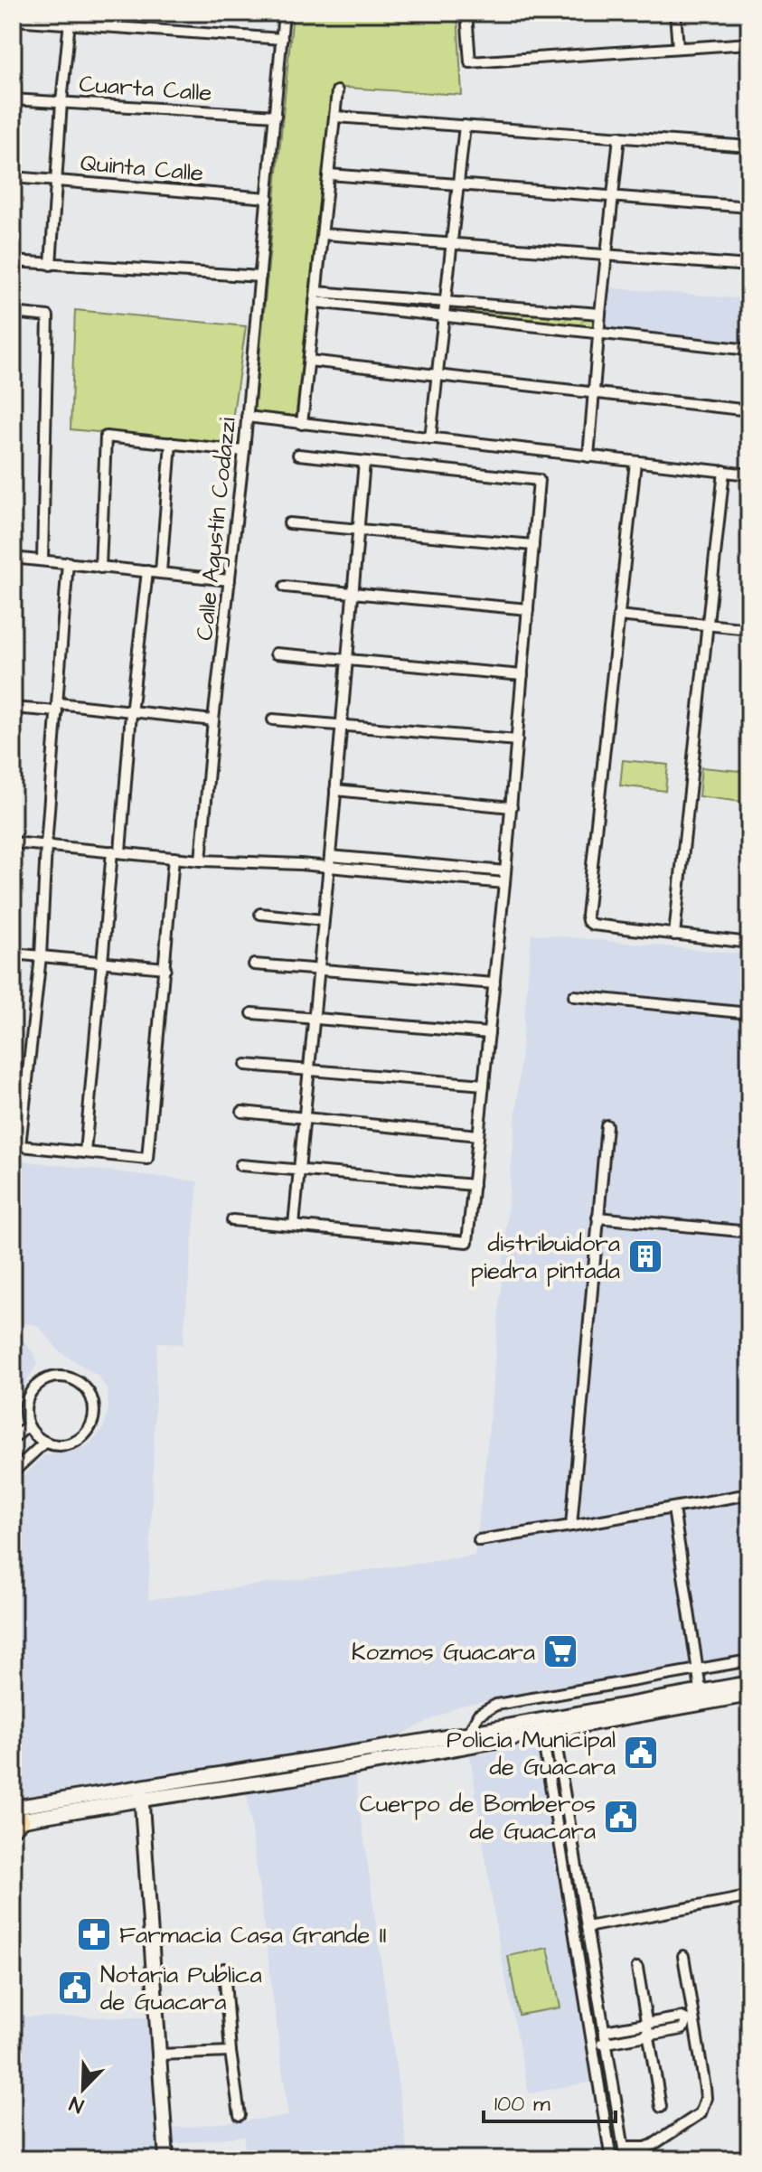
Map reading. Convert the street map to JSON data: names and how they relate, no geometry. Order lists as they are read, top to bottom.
{
  "streets": {
    "street": ["Cuarta Calle", "Quinta Calle", "Calle Agustín Codazzi"]
  },
  "crossings": [
    ["Cuarta Calle", "Calle Agustín Codazzi"],
    ["Quinta Calle", "Calle Agustín Codazzi"]
  ],
  "places": {
    "building": ["distribuidora piedra pintada"],
    "supermarket": ["Kozmos Guacara"],
    "public building": ["Policia Municipal de Guacara", "Cuerpo de Bomberos de Guacara", "Notaria Publica de Guacara"],
    "pharmacy": ["Farmacia Casa Grande II"]
  },
  "scale_bar": "100 m",
  "north": "bottom left"
}
